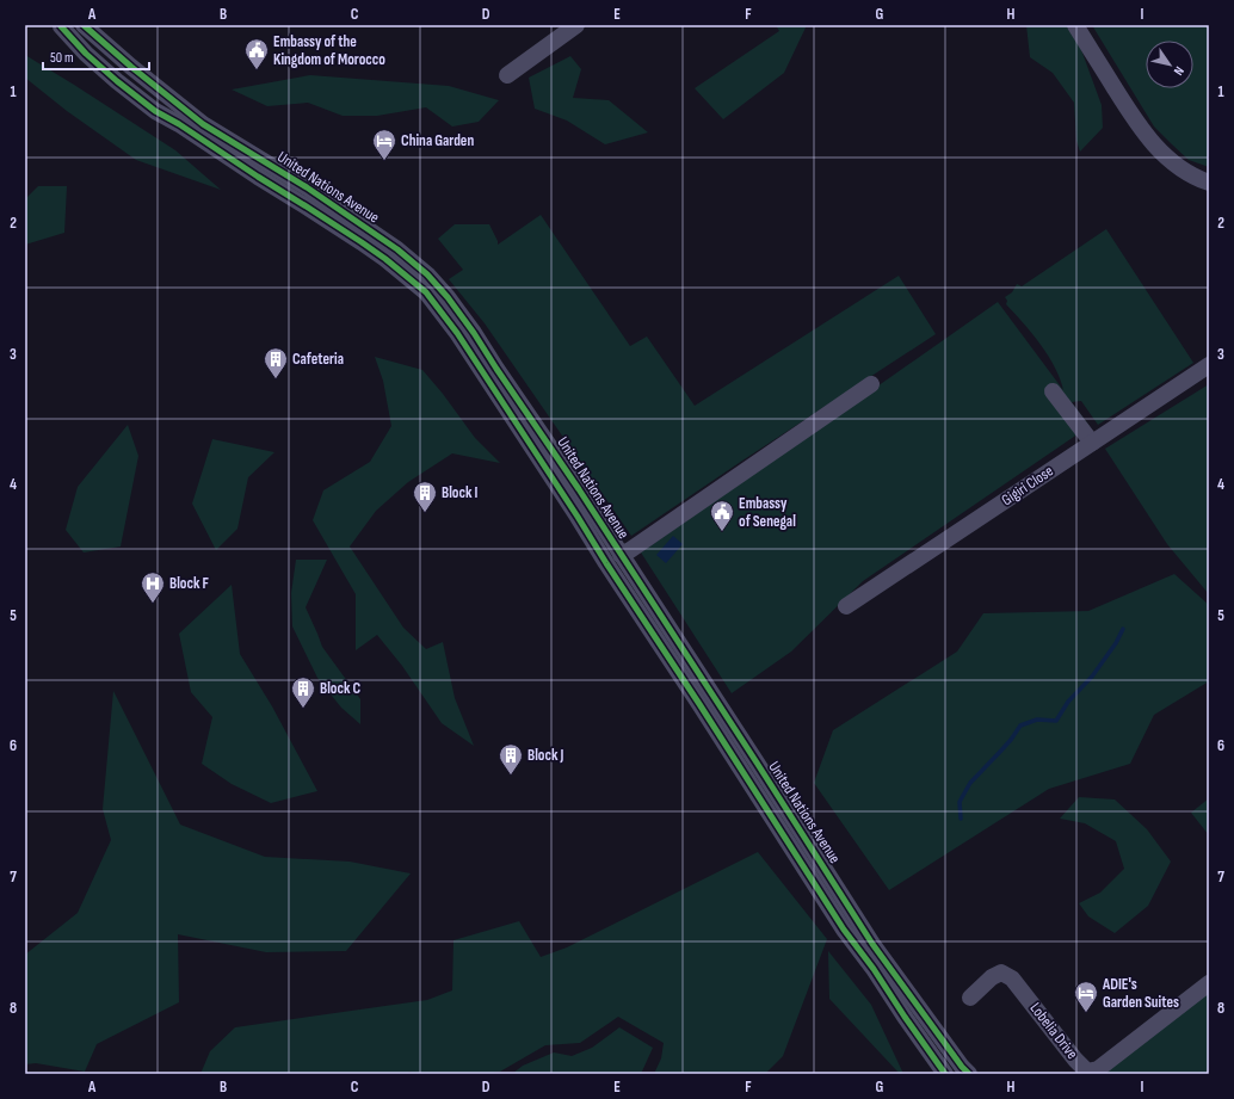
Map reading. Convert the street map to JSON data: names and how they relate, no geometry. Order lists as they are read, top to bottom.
{
  "streets": {
    "street": ["United Nations Avenue", "Gigiri Close", "Lobelia Drive"]
  },
  "places": {
    "public building": ["Embassy of the Kingdom of Morocco", "Embassy of Senegal"],
    "hotel": ["China Garden", "ADIE's Garden Suites"],
    "building": [
      "Cafeteria",
      "Block I",
      "Block C",
      "Block J"
    ],
    "hospital": ["Block F"]
  },
  "scale_bar": "50 m",
  "north": "bottom right",
  "grid": {
    "columns": [
      "A",
      "B",
      "C",
      "D",
      "E",
      "F",
      "G",
      "H",
      "I"
    ],
    "rows": [
      "1",
      "2",
      "3",
      "4",
      "5",
      "6",
      "7",
      "8"
    ]
  }
}
